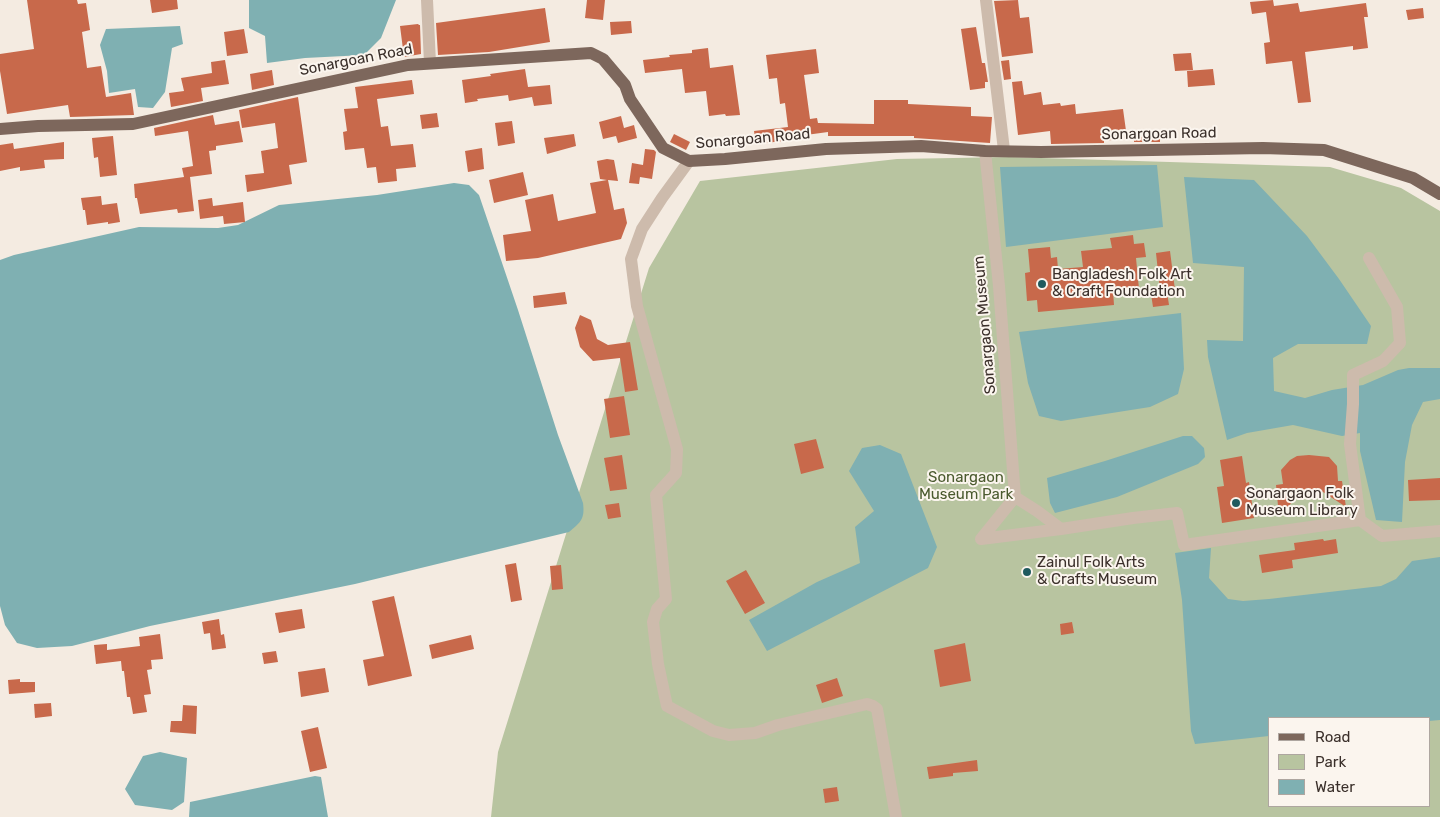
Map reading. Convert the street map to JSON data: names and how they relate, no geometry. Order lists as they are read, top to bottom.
{
  "streets": {
    "main road": ["Sonargoan Road"],
    "street": ["Sonargaon Museum"]
  },
  "crossings": [
    ["Sonargoan Road", "Sonargaon Museum"]
  ],
  "parks": ["Sonargaon Museum Park"],
  "places": ["Bangladesh Folk Art & Craft Foundation", "Sonargaon Folk Museum Library", "Zainul Folk Arts & Crafts Museum"],
  "legend": ["Road", "Park", "Water"]
}
